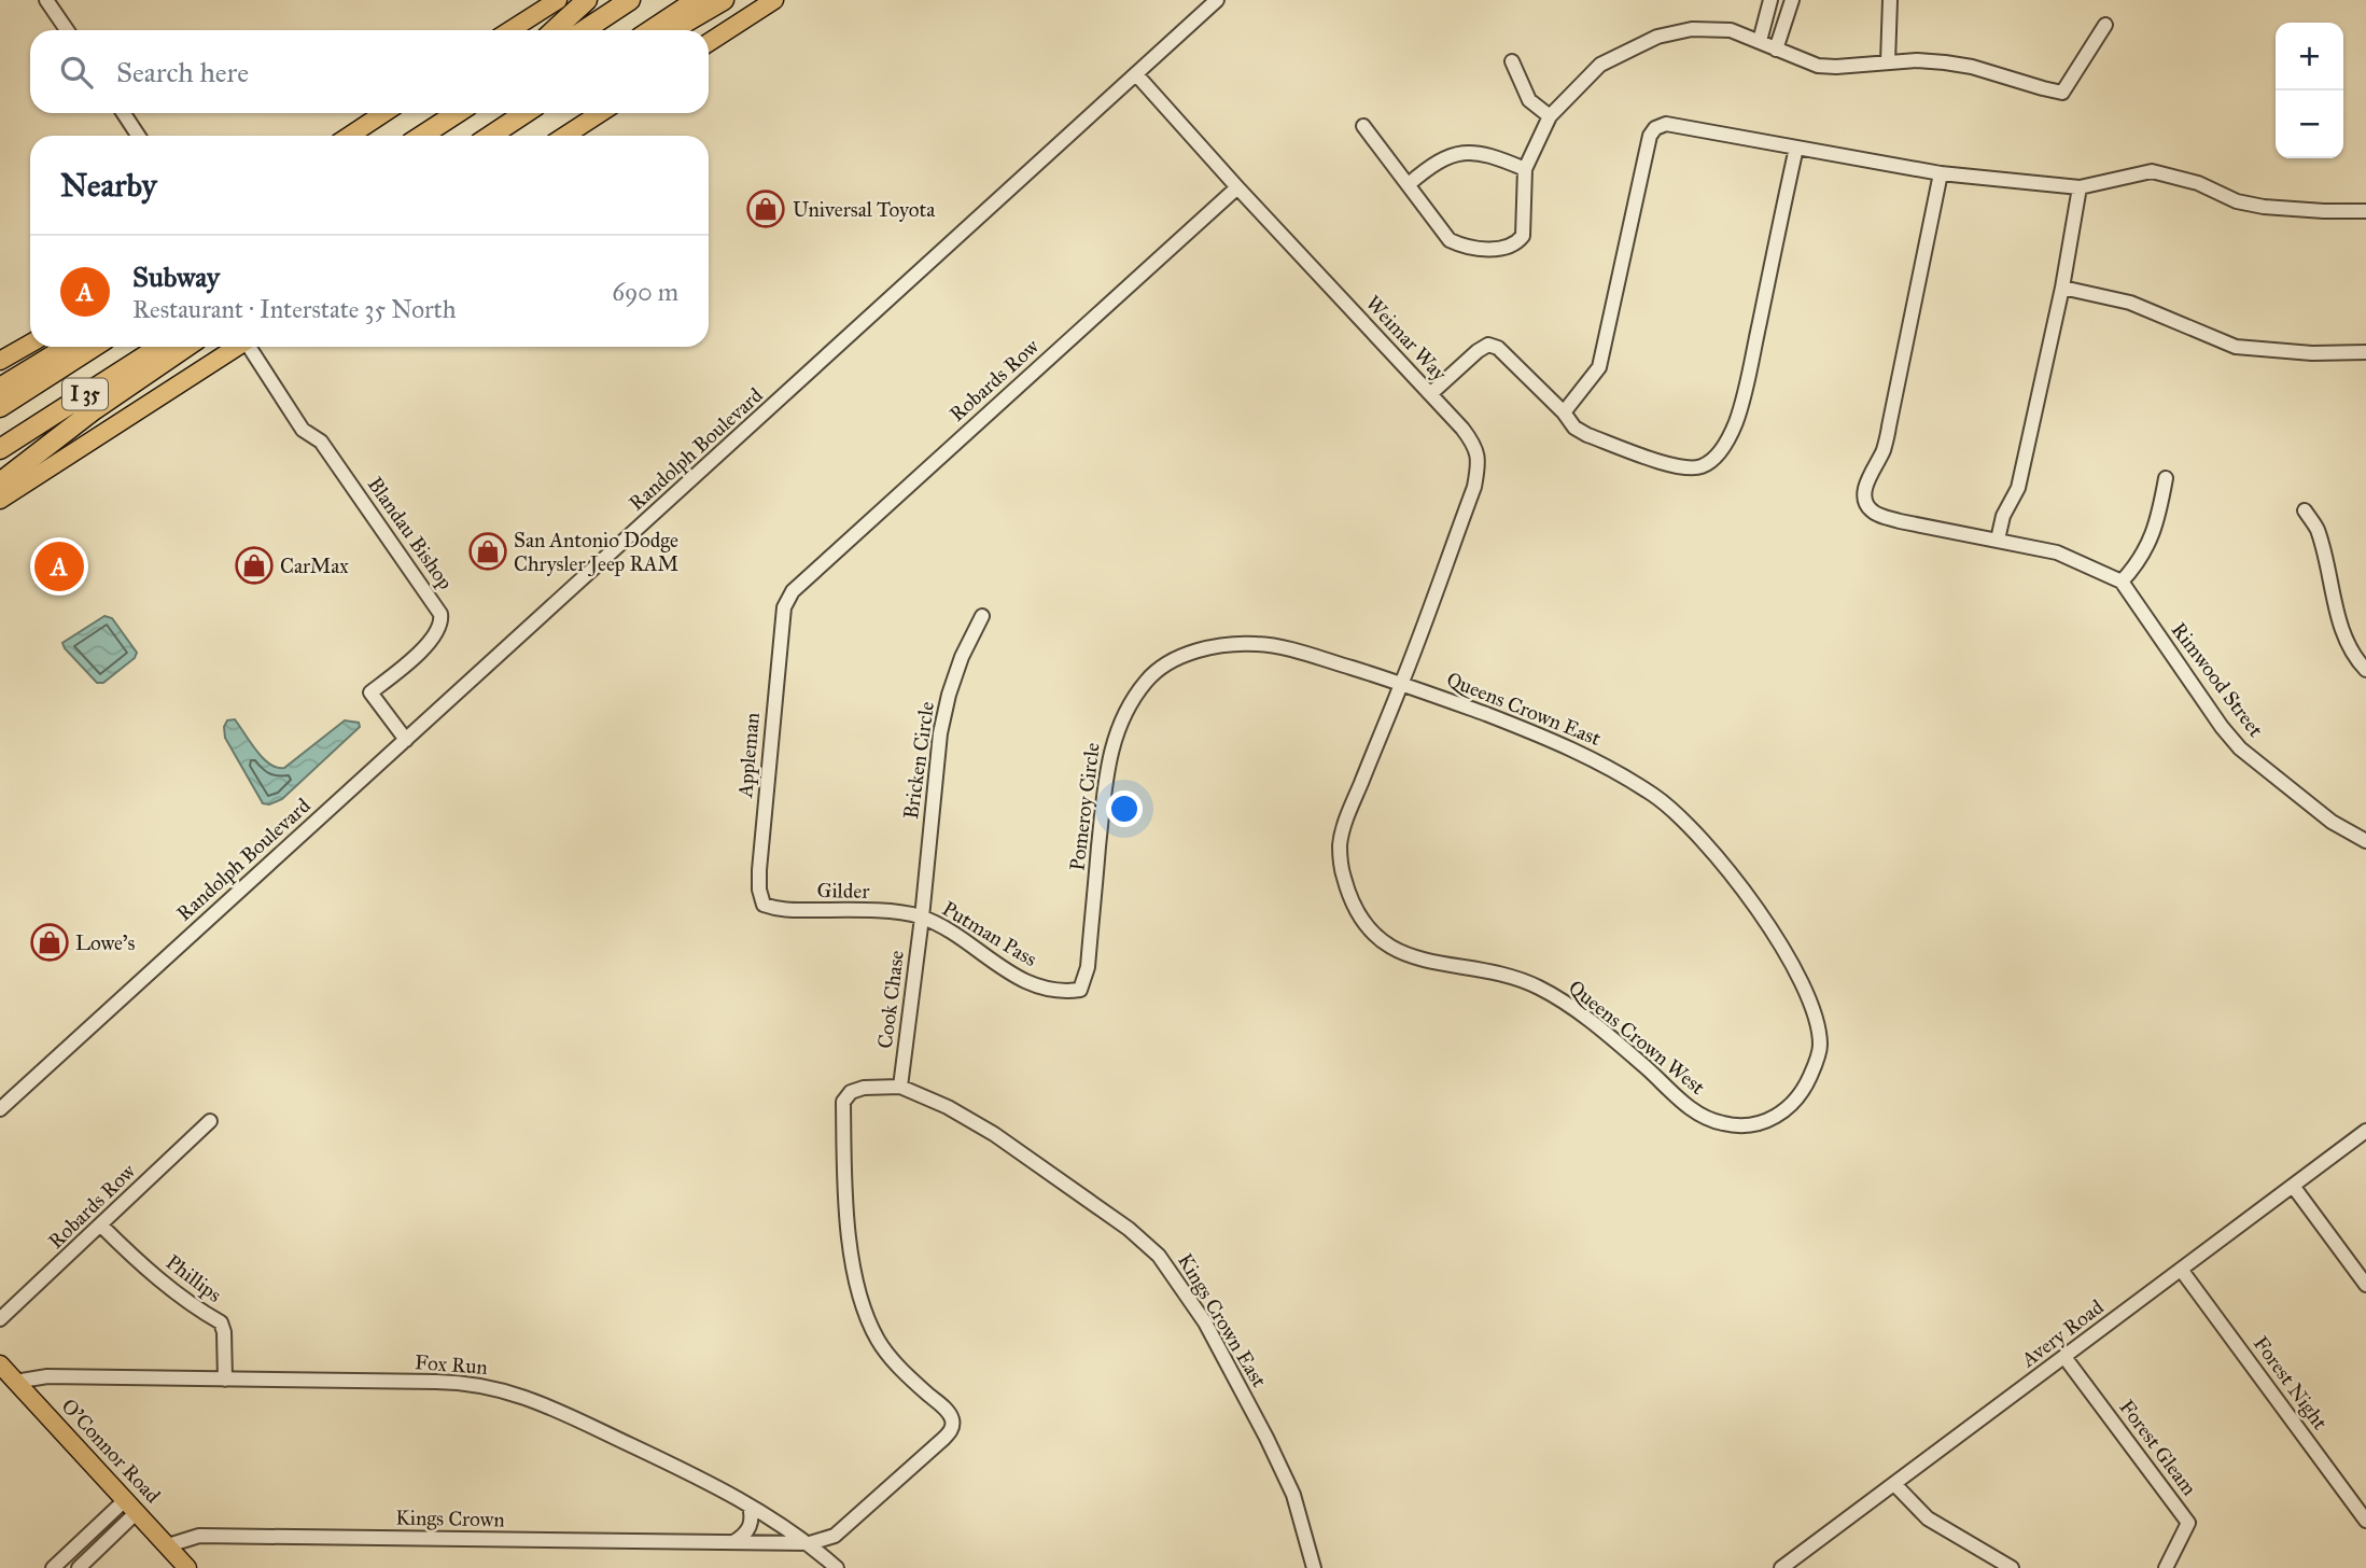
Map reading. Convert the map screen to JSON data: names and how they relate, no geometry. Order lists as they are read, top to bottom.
{
  "streets": {
    "highway": ["I 35"],
    "main road": ["O'Connor Road"],
    "street": [
      "Weimar Way",
      "Robards Row",
      "Randolph Boulevard",
      "Blandau Bishop",
      "Rimwood Street",
      "Queens Crown East",
      "Appleman",
      "Bricken Circle",
      "Pomeroy Circle",
      "Gilder",
      "Putman Pass",
      "Cook Chase",
      "Queens Crown West",
      "Phillips",
      "Kings Crown East",
      "Avery Road",
      "Fox Run",
      "Forest Night",
      "Forest Gleam",
      "Kings Crown"
    ]
  },
  "crossings": [
    ["Weimar Way", "Robards Row"],
    ["Weimar Way", "Randolph Boulevard"],
    ["Weimar Way", "Queens Crown East"],
    ["Weimar Way", "Pomeroy Circle"],
    ["Weimar Way", "Queens Crown West"],
    ["Robards Row", "Appleman"],
    ["Robards Row", "Phillips"],
    ["Randolph Boulevard", "Blandau Bishop"],
    ["Queens Crown East", "Pomeroy Circle"],
    ["Queens Crown East", "Queens Crown West"],
    ["Appleman", "Gilder"],
    ["Bricken Circle", "Gilder"],
    ["Bricken Circle", "Putman Pass"],
    ["Bricken Circle", "Cook Chase"],
    ["Pomeroy Circle", "Putman Pass"],
    ["Pomeroy Circle", "Queens Crown West"],
    ["Gilder", "Putman Pass"],
    ["Gilder", "Cook Chase"],
    ["Putman Pass", "Cook Chase"],
    ["Cook Chase", "Kings Crown East"],
    ["Cook Chase", "Kings Crown"],
    ["Phillips", "Fox Run"],
    ["Kings Crown East", "Kings Crown"],
    ["Avery Road", "Forest Night"],
    ["Avery Road", "Forest Gleam"],
    ["Fox Run", "O'Connor Road"],
    ["Fox Run", "Kings Crown"],
    ["O'Connor Road", "Kings Crown"]
  ],
  "places": {
    "shop": [
      "Universal Toyota",
      "San Antonio Dodge Chrysler Jeep RAM",
      "CarMax",
      "Lowe's"
    ]
  },
  "page": {
    "map_buttons": ["+", "−"],
    "search": "Search here",
    "heading": "Nearby",
    "list": [
      {
        "mark": "A",
        "name": "Subway",
        "note": "Restaurant · Interstate 35 North",
        "value": "690 m"
      }
    ],
    "pins": "A"
  }
}
